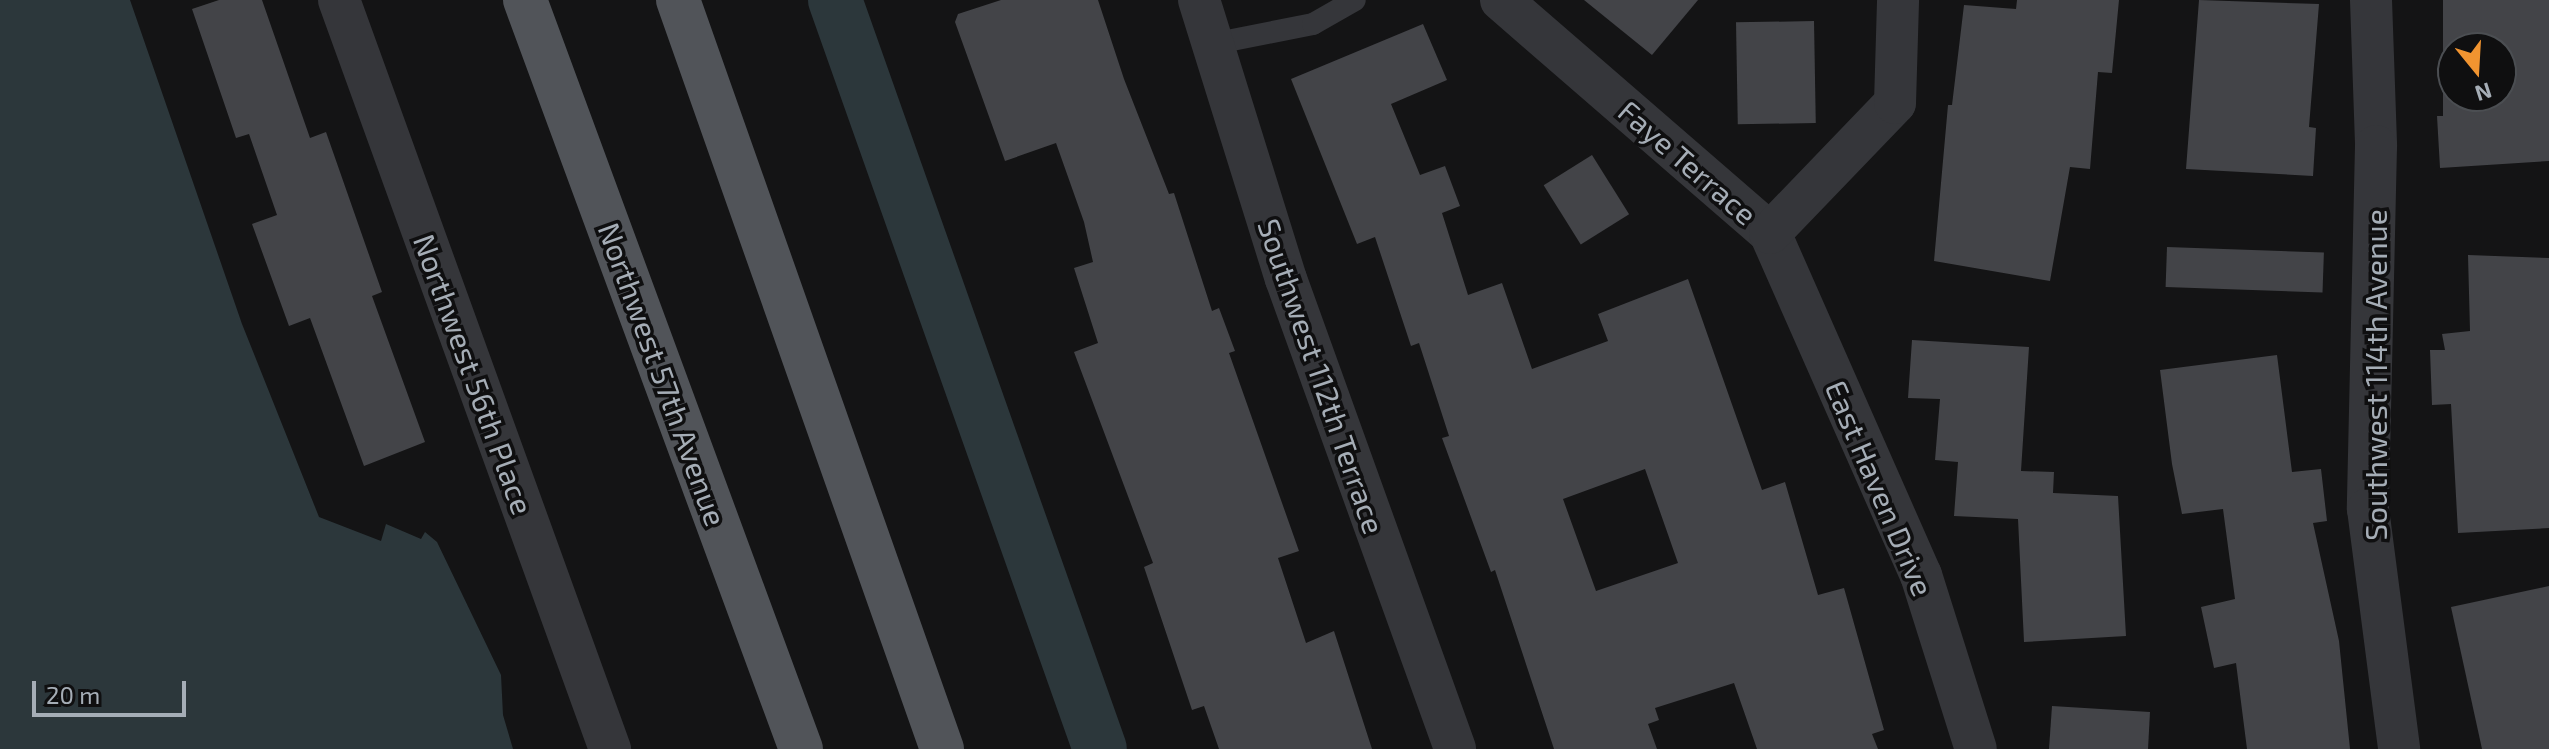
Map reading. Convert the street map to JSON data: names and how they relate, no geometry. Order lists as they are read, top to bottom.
{
  "streets": {
    "main road": ["Northwest 57th Avenue"],
    "street": [
      "Faye Terrace",
      "Northwest 56th Place",
      "Southwest 114th Avenue",
      "Southwest 112th Terrace",
      "East Haven Drive"
    ]
  },
  "crossings": [
    ["Faye Terrace", "East Haven Drive"]
  ],
  "scale_bar": "20 m",
  "north": "bottom"
}
